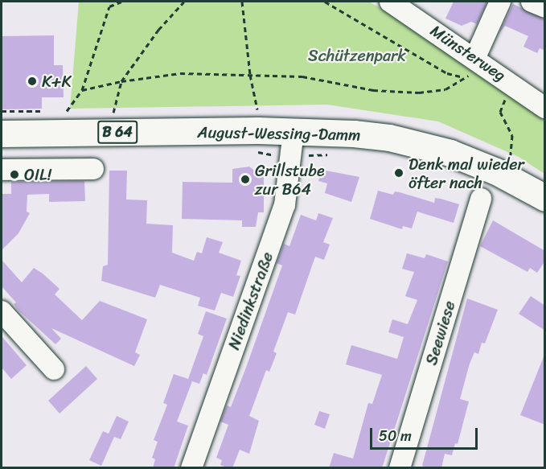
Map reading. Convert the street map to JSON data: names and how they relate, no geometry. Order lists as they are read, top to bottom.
{
  "streets": {
    "main road": ["B 64", "August-Wessing-Damm"],
    "street": ["Münsterweg", "Niedinkstraße", "Seewiese"]
  },
  "crossings": [
    ["August-Wessing-Damm", "Niedinkstraße"]
  ],
  "parks": ["Schützenpark"],
  "places": [
    "K+K",
    "Denk mal wieder öfter nach",
    "OIL!",
    "Grillstube zur B64"
  ],
  "scale_bar": "50 m"
}
